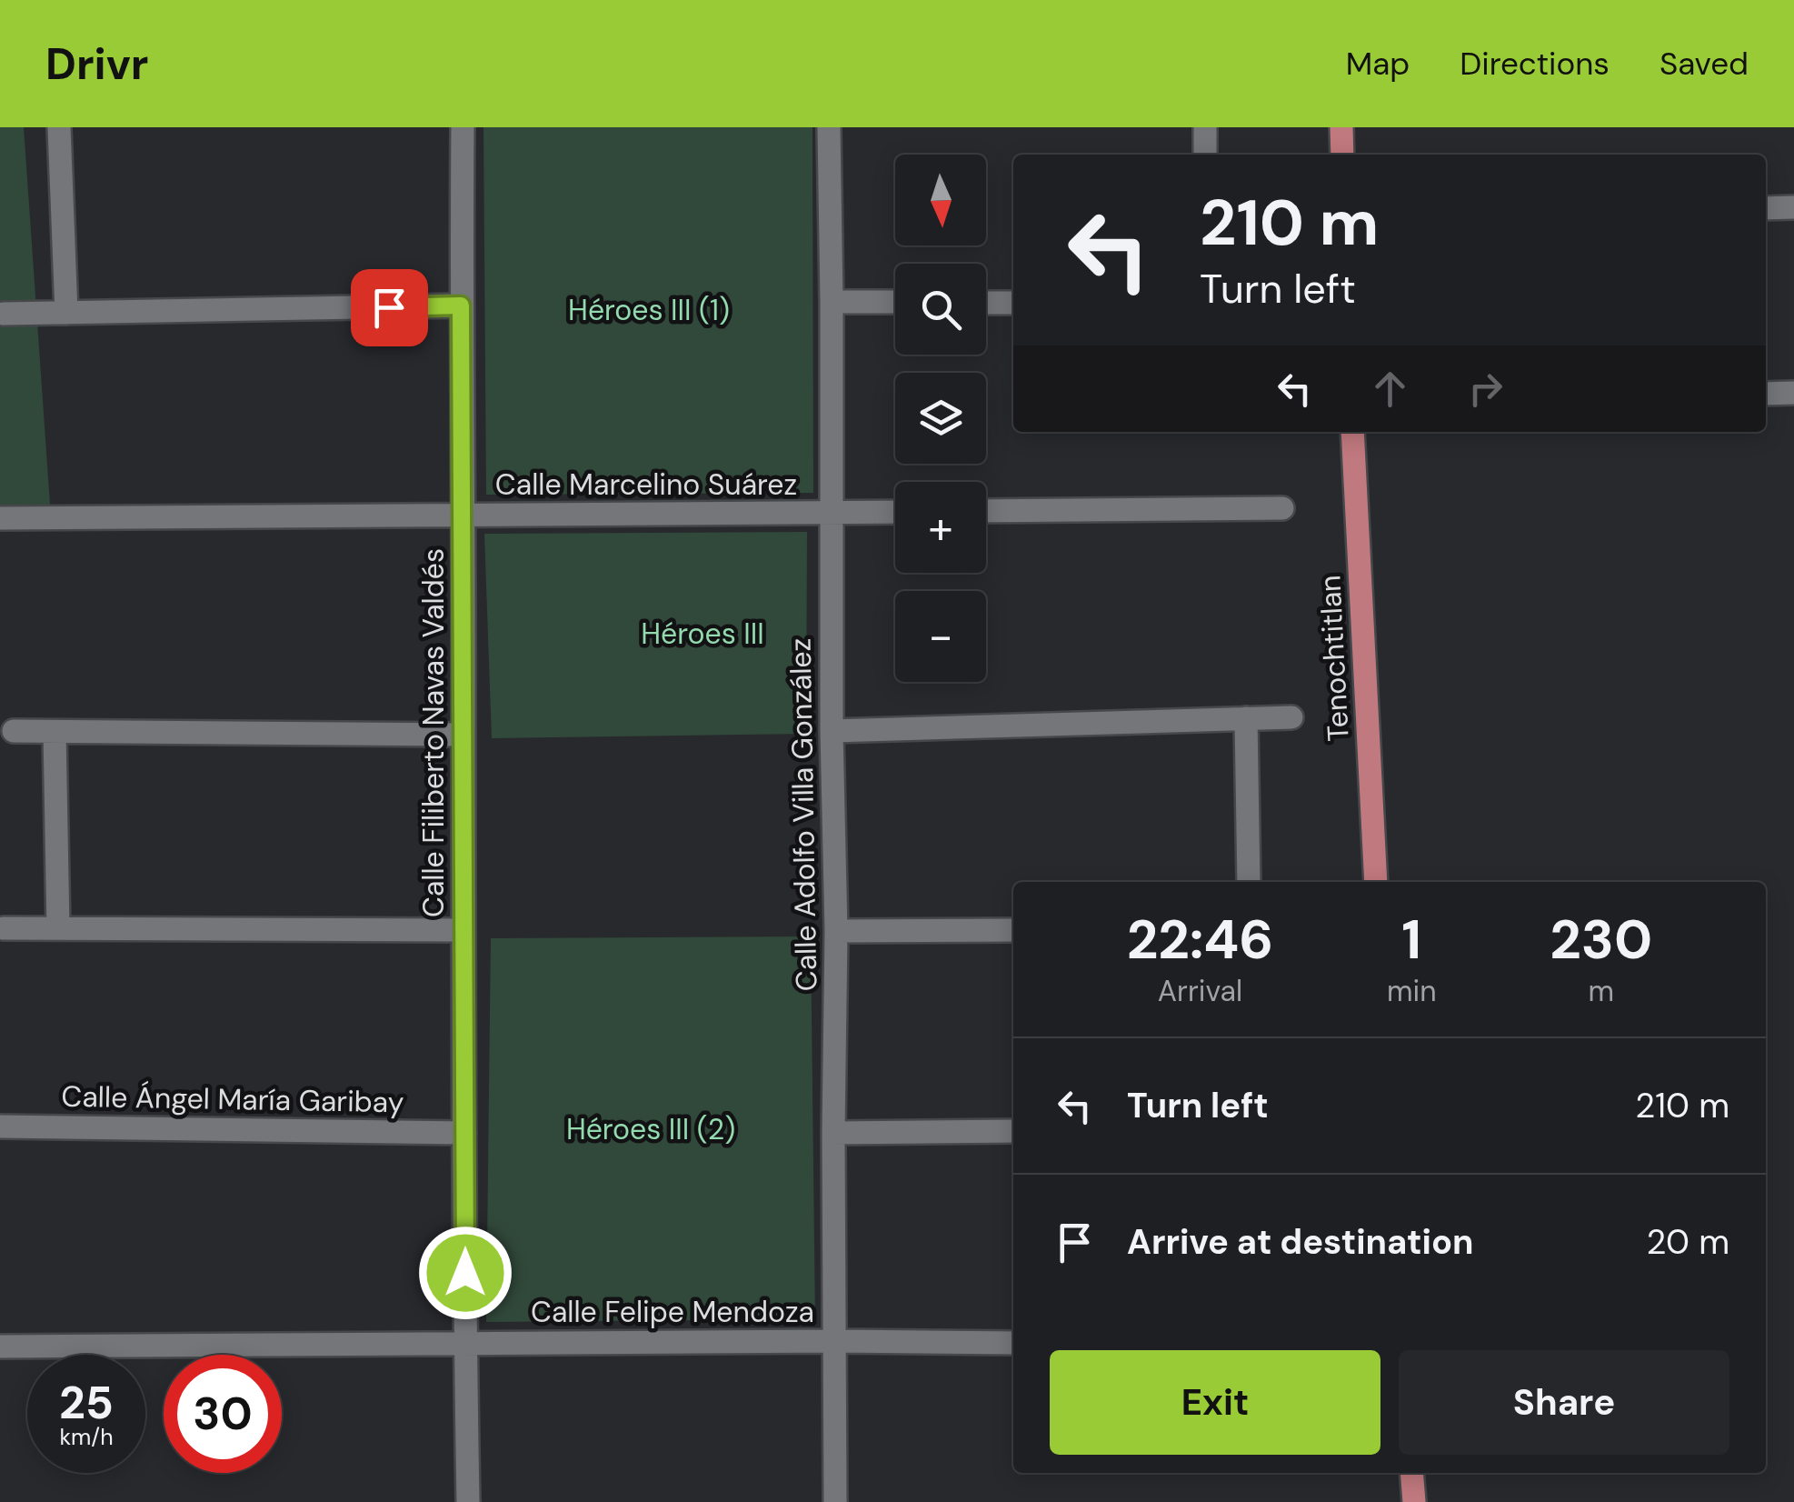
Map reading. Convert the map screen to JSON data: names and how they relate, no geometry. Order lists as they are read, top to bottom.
{
  "streets": {
    "main road": ["Tenochtitlan"],
    "street": [
      "Calle Marcelino Suárez",
      "Calle Filiberto Navas Valdés",
      "Calle Adolfo Villa González",
      "Calle Ángel María Garibay",
      "Calle Felipe Mendoza"
    ]
  },
  "crossings": [
    ["Calle Marcelino Suárez", "Calle Filiberto Navas Valdés"],
    ["Calle Marcelino Suárez", "Calle Adolfo Villa González"],
    ["Calle Filiberto Navas Valdés", "Calle Ángel María Garibay"],
    ["Calle Filiberto Navas Valdés", "Calle Felipe Mendoza"],
    ["Calle Adolfo Villa González", "Calle Felipe Mendoza"]
  ],
  "parks": ["Héroes III (1)", "Héroes III", "Héroes III (2)"],
  "north": "bottom",
  "page": {
    "header": "Drivr",
    "nav": ["Map", "Directions", "Saved"],
    "map_buttons": ["+", "−"],
    "turn": ["210 m", "Turn left"],
    "eta": [
      "22:46",
      "Arrival",
      "1",
      "min",
      "230",
      "m"
    ],
    "list": [
      {
        "name": "Turn left",
        "value": "210 m"
      },
      {
        "name": "Arrive at destination",
        "value": "20 m"
      }
    ],
    "buttons": ["Exit", "Share"],
    "speed": "25 km/h",
    "limit": "30"
  }
}
